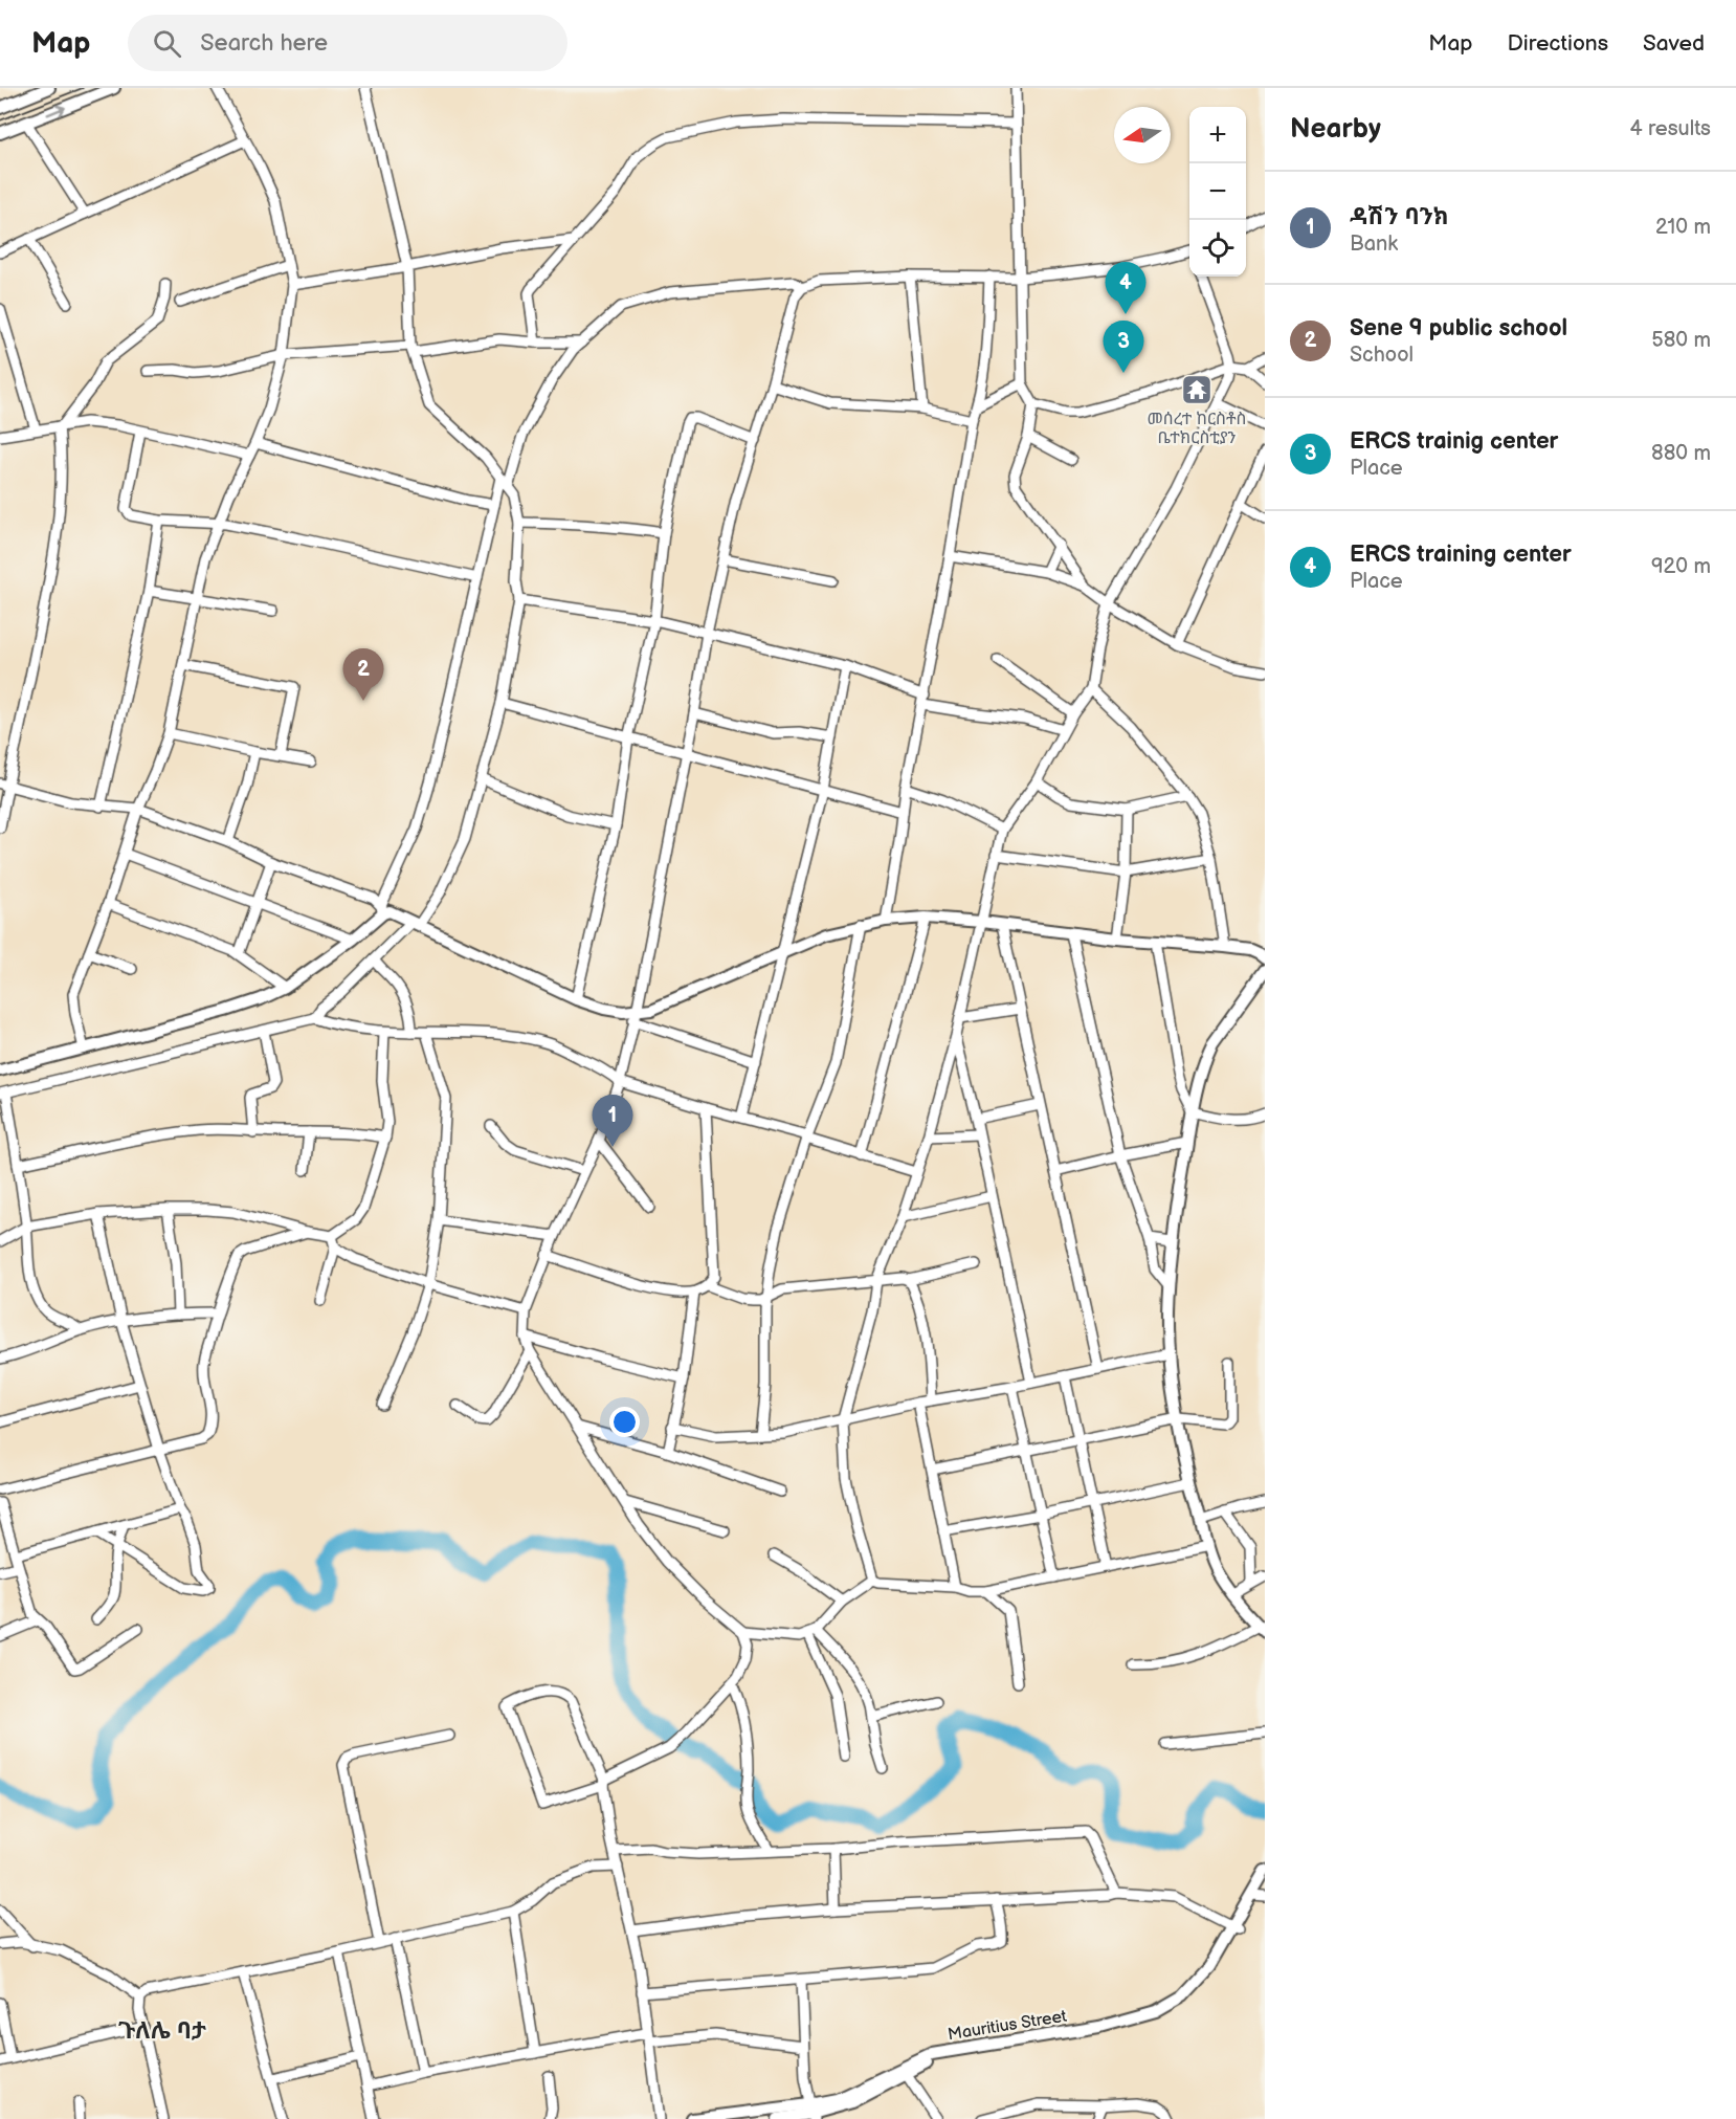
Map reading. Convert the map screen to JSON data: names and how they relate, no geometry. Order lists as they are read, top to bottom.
{
  "streets": {
    "main road": ["Mauritius Street"]
  },
  "districts": ["ጉለሌ ባታ"],
  "places": {
    "temple": ["መሰረተ ከርስቶስ ቤተክርስቲያን"]
  },
  "north": "left",
  "page": {
    "header": "Map",
    "search": "Search here",
    "nav": ["Map", "Directions", "Saved"],
    "heading": ["Nearby", "4 results"],
    "map_buttons": ["+", "−"],
    "list": [
      {
        "mark": "1",
        "name": "ዳሽን ባንክ",
        "note": "Bank",
        "value": "210 m"
      },
      {
        "mark": "2",
        "name": "Sene 9 public school",
        "note": "School",
        "value": "580 m"
      },
      {
        "mark": "3",
        "name": "ERCS trainig center",
        "note": "Place",
        "value": "880 m"
      },
      {
        "mark": "4",
        "name": "ERCS training center",
        "note": "Place",
        "value": "920 m"
      }
    ],
    "pins": [
      "4",
      "3",
      "2",
      "1"
    ]
  }
}
